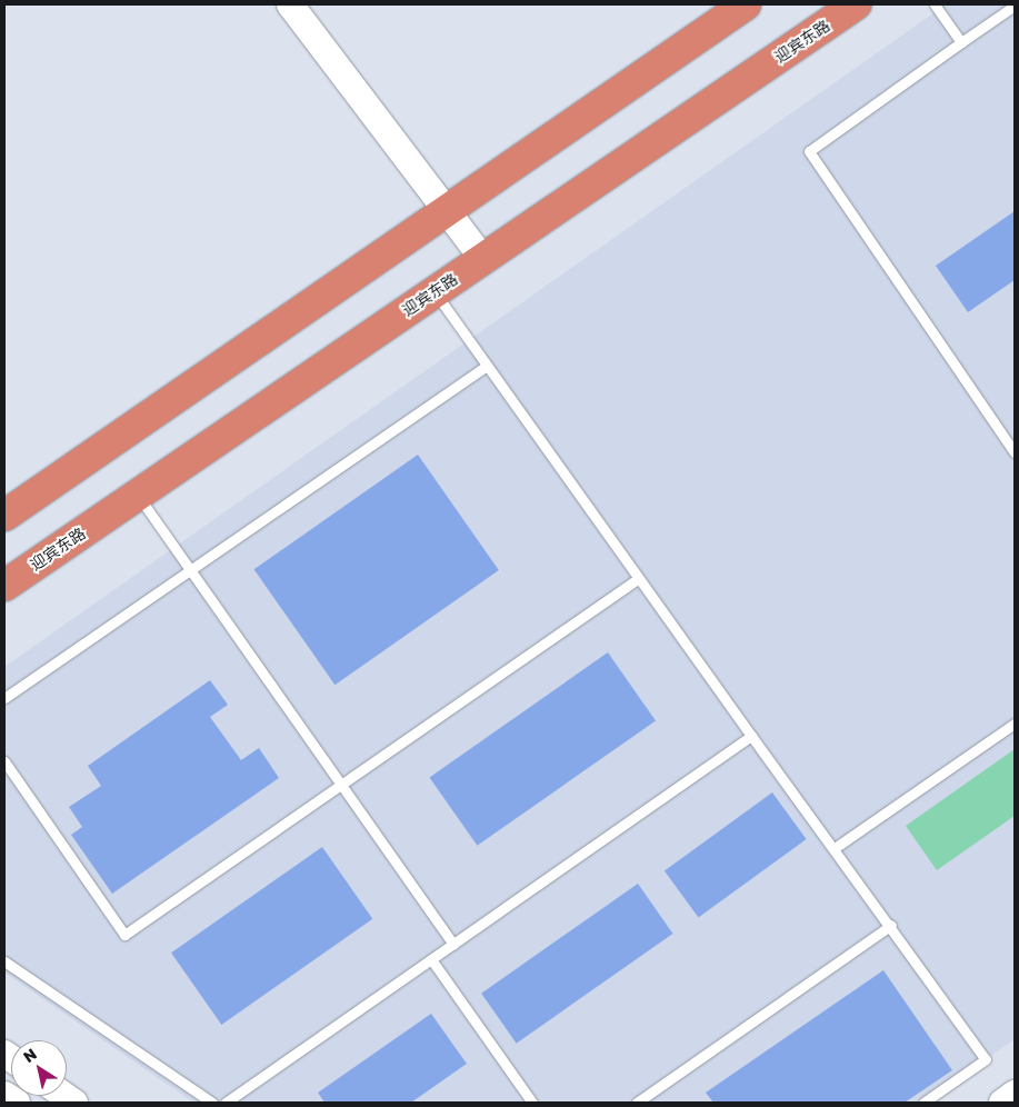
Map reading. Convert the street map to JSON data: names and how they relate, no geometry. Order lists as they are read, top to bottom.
{
  "streets": {
    "highway": ["迎宾东路"]
  },
  "north": "top left"
}
